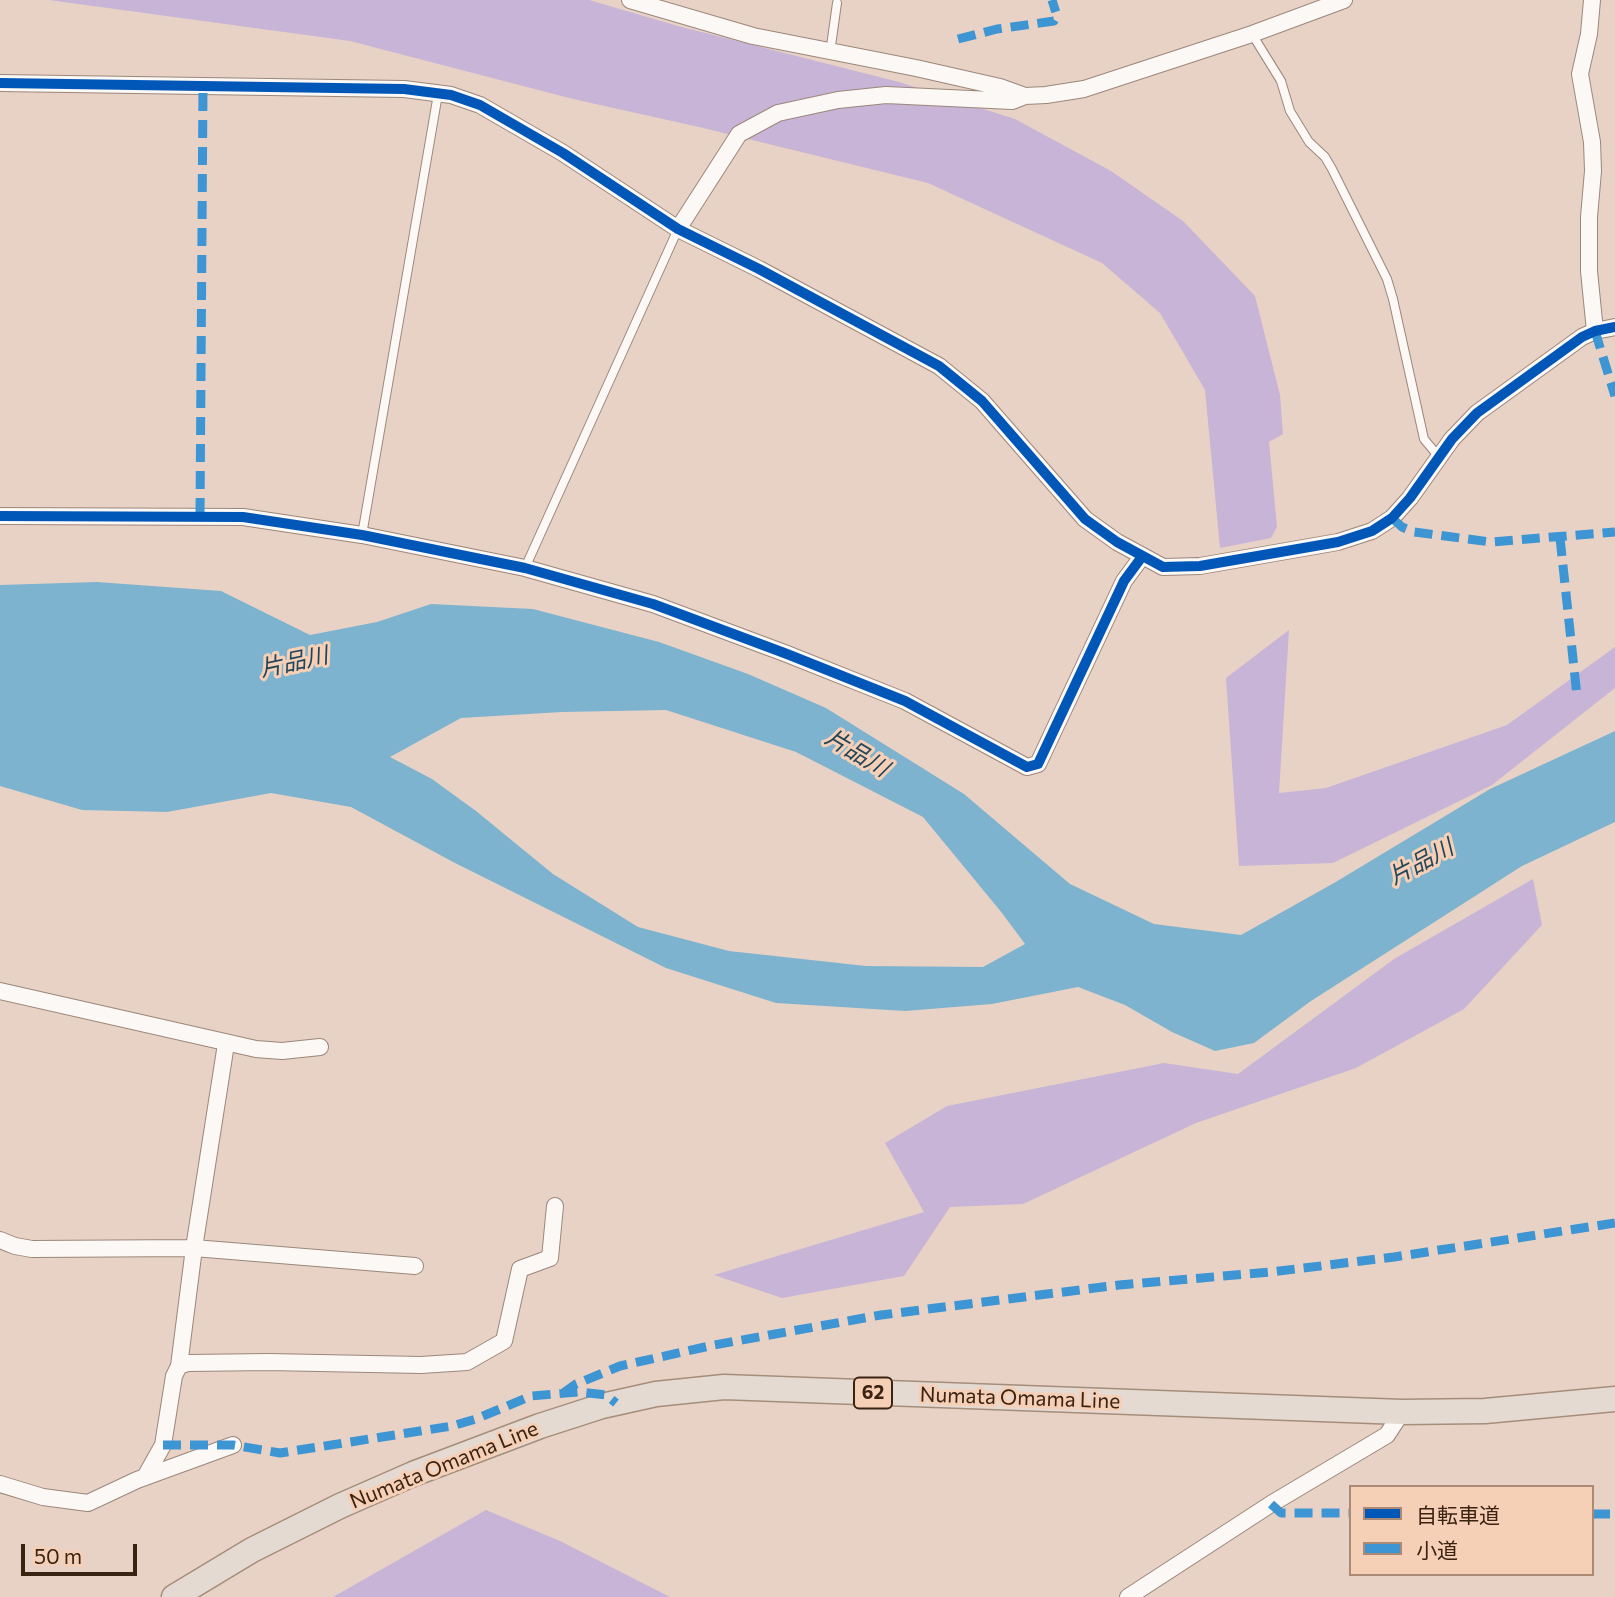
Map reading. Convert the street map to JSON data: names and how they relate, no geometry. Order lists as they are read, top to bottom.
{
  "streets": {
    "main road": ["62", "Numata Omama Line"]
  },
  "water": ["片品川"],
  "legend": ["自転車道", "小道"],
  "scale_bar": "50 m"
}
